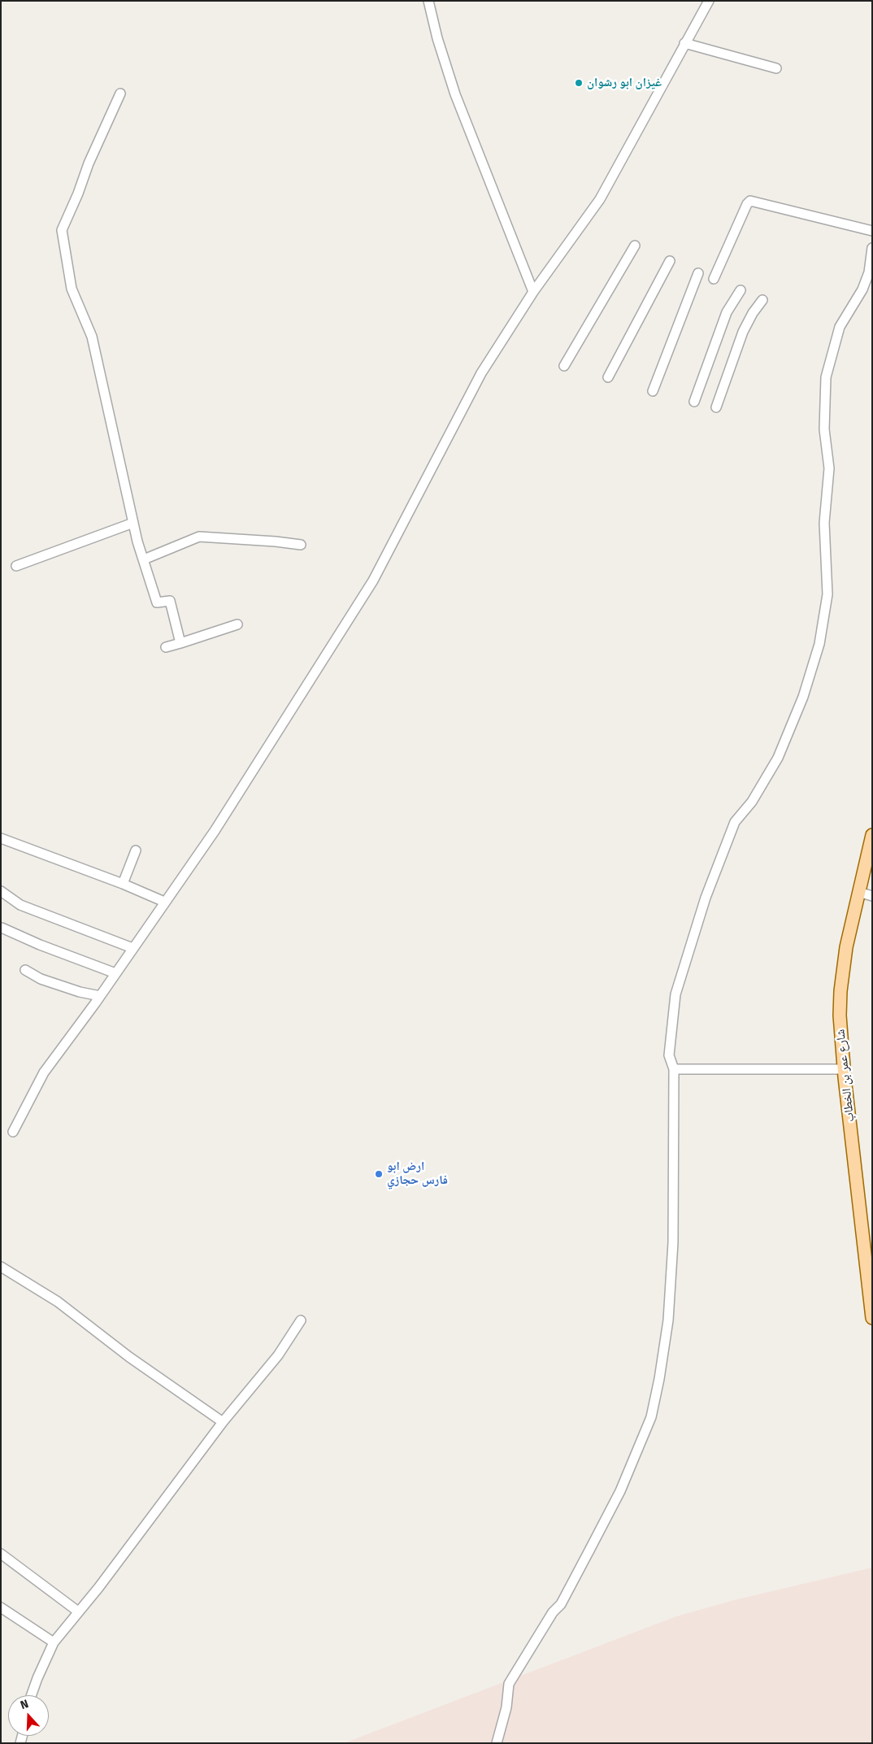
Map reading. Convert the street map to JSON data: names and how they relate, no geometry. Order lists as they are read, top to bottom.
{
  "streets": {
    "main road": ["شارع عمر بن الخطاب"]
  },
  "places": ["غيزان ابو رشوان", "ارض ابو فارس حجازي"],
  "north": "top"
}
